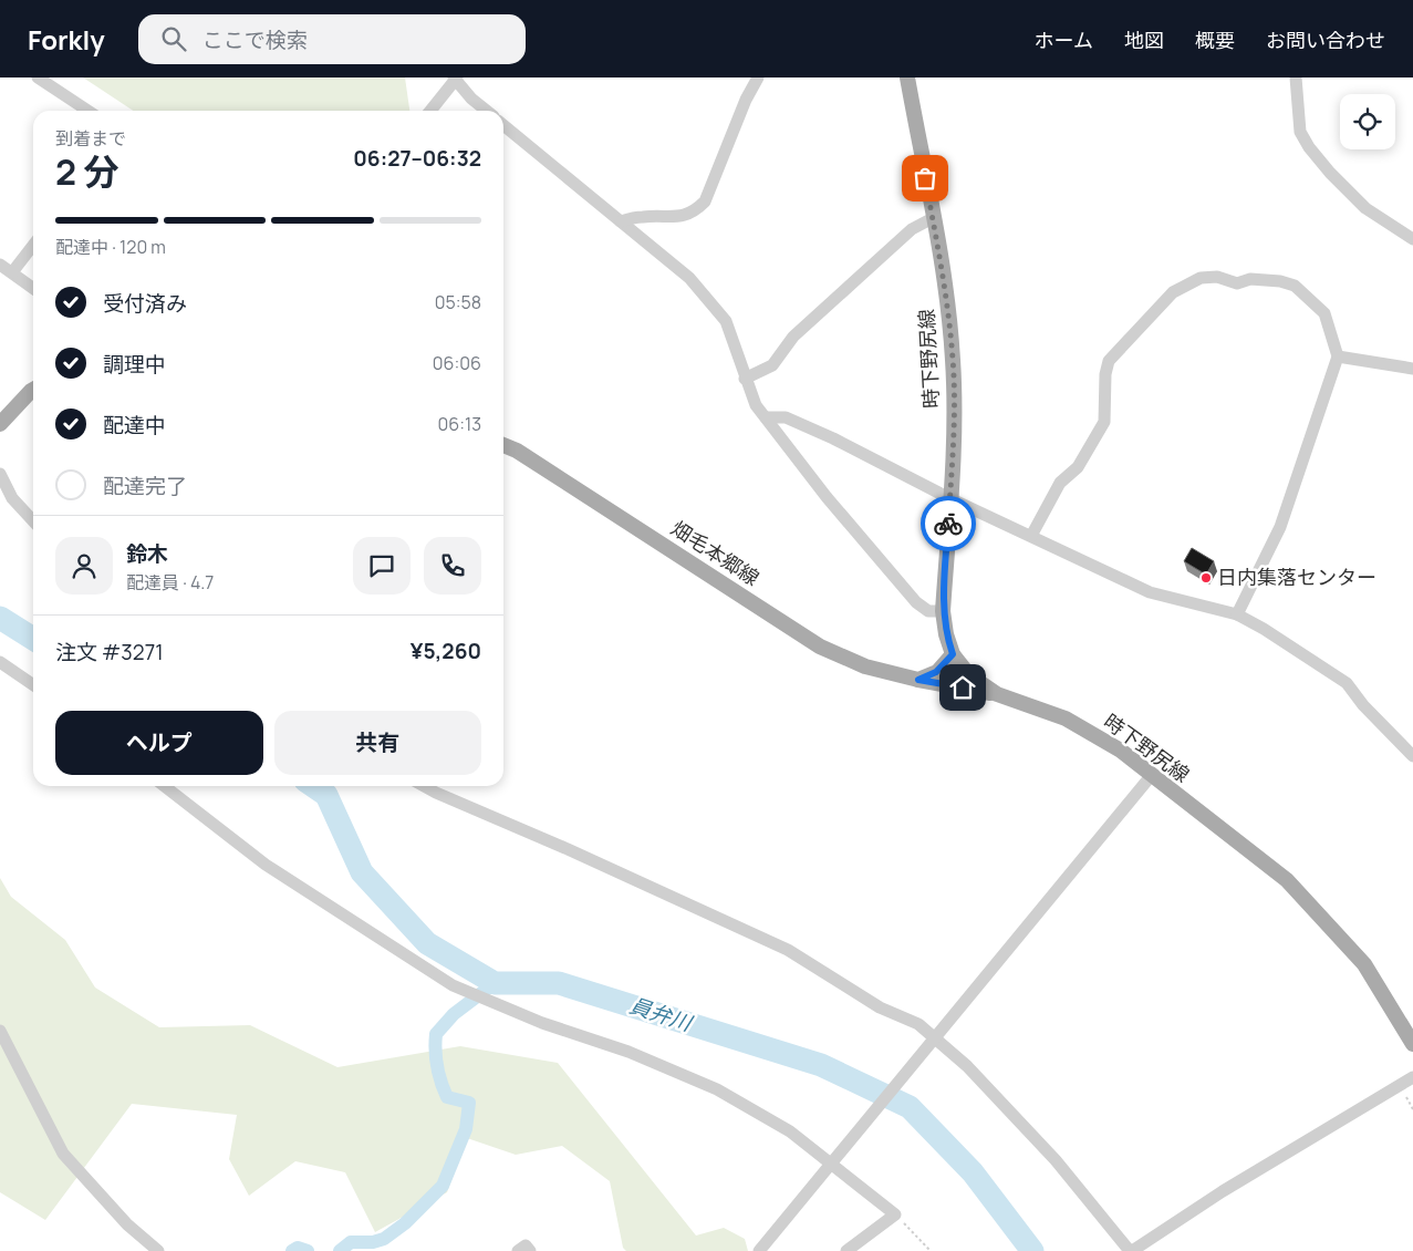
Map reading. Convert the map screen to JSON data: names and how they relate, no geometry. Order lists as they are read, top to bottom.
{
  "streets": {
    "main road": ["時下野尻線", "畑毛本郷線"]
  },
  "crossings": [
    ["時下野尻線", "畑毛本郷線"]
  ],
  "water": ["員弁川"],
  "places": ["日内集落センター"],
  "page": {
    "header": "Forkly",
    "search": "ここで検索",
    "nav": [
      "ホーム",
      "地図",
      "概要",
      "お問い合わせ"
    ],
    "heading": ["2 分", "到着まで", "06:27–06:32"],
    "panel": [
      "鈴木",
      "配達員 · 4.7",
      "注文 #3271",
      "¥5,260"
    ],
    "bar": "配達中 · 120 m",
    "list": [
      ["受付済み", "05:58"],
      ["調理中", "06:06"],
      ["配達中", "06:13"],
      "配達完了"
    ],
    "buttons": ["ヘルプ", "共有"]
  }
}
